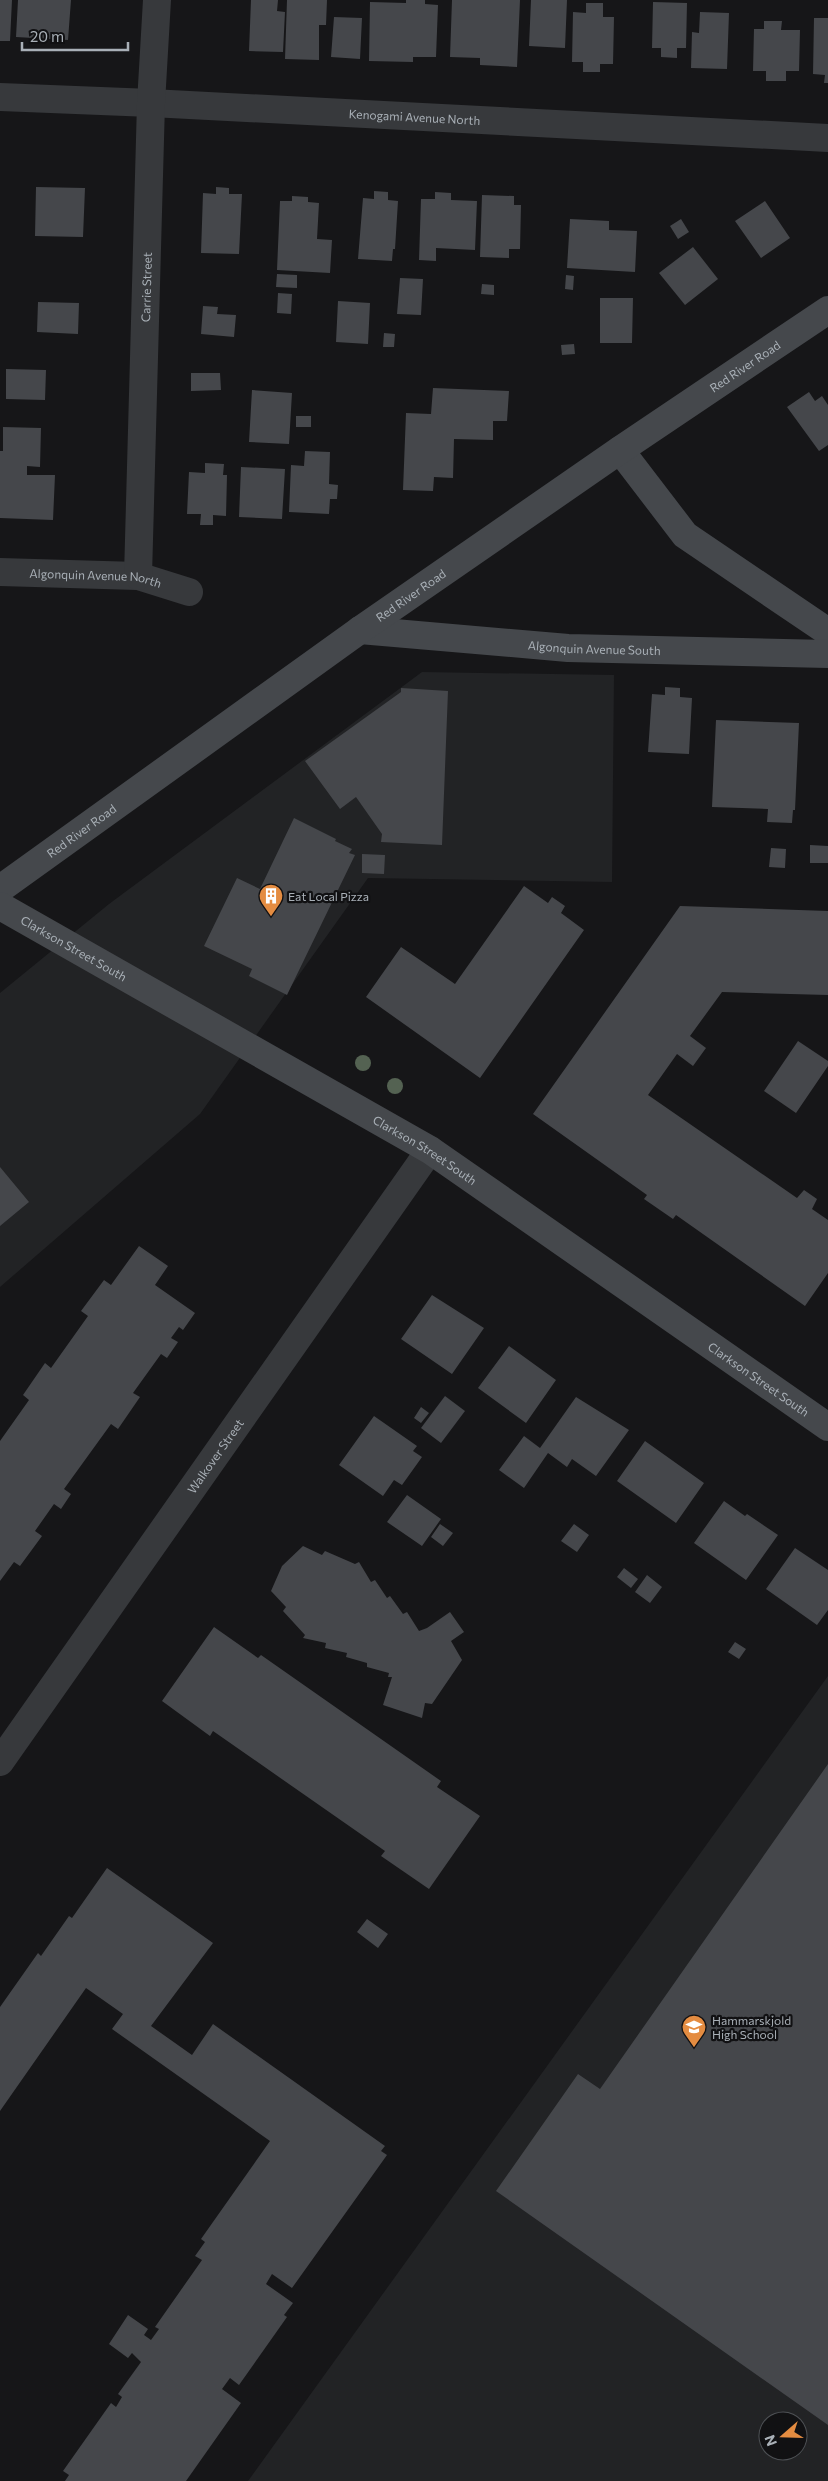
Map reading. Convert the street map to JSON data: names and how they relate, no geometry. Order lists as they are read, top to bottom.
{
  "streets": {
    "main road": ["Red River Road", "Algonquin Avenue South", "Clarkson Street South"],
    "street": [
      "Kenogami Avenue North",
      "Carrie Street",
      "Algonquin Avenue North",
      "Walkover Street"
    ]
  },
  "crossings": [
    ["Kenogami Avenue North", "Carrie Street"],
    ["Carrie Street", "Algonquin Avenue North"],
    ["Red River Road", "Algonquin Avenue South"],
    ["Clarkson Street South", "Walkover Street"]
  ],
  "places": {
    "building": ["Eat Local Pizza"],
    "school or university": ["Hammarskjold High School"]
  },
  "scale_bar": "20 m",
  "north": "left"
}
